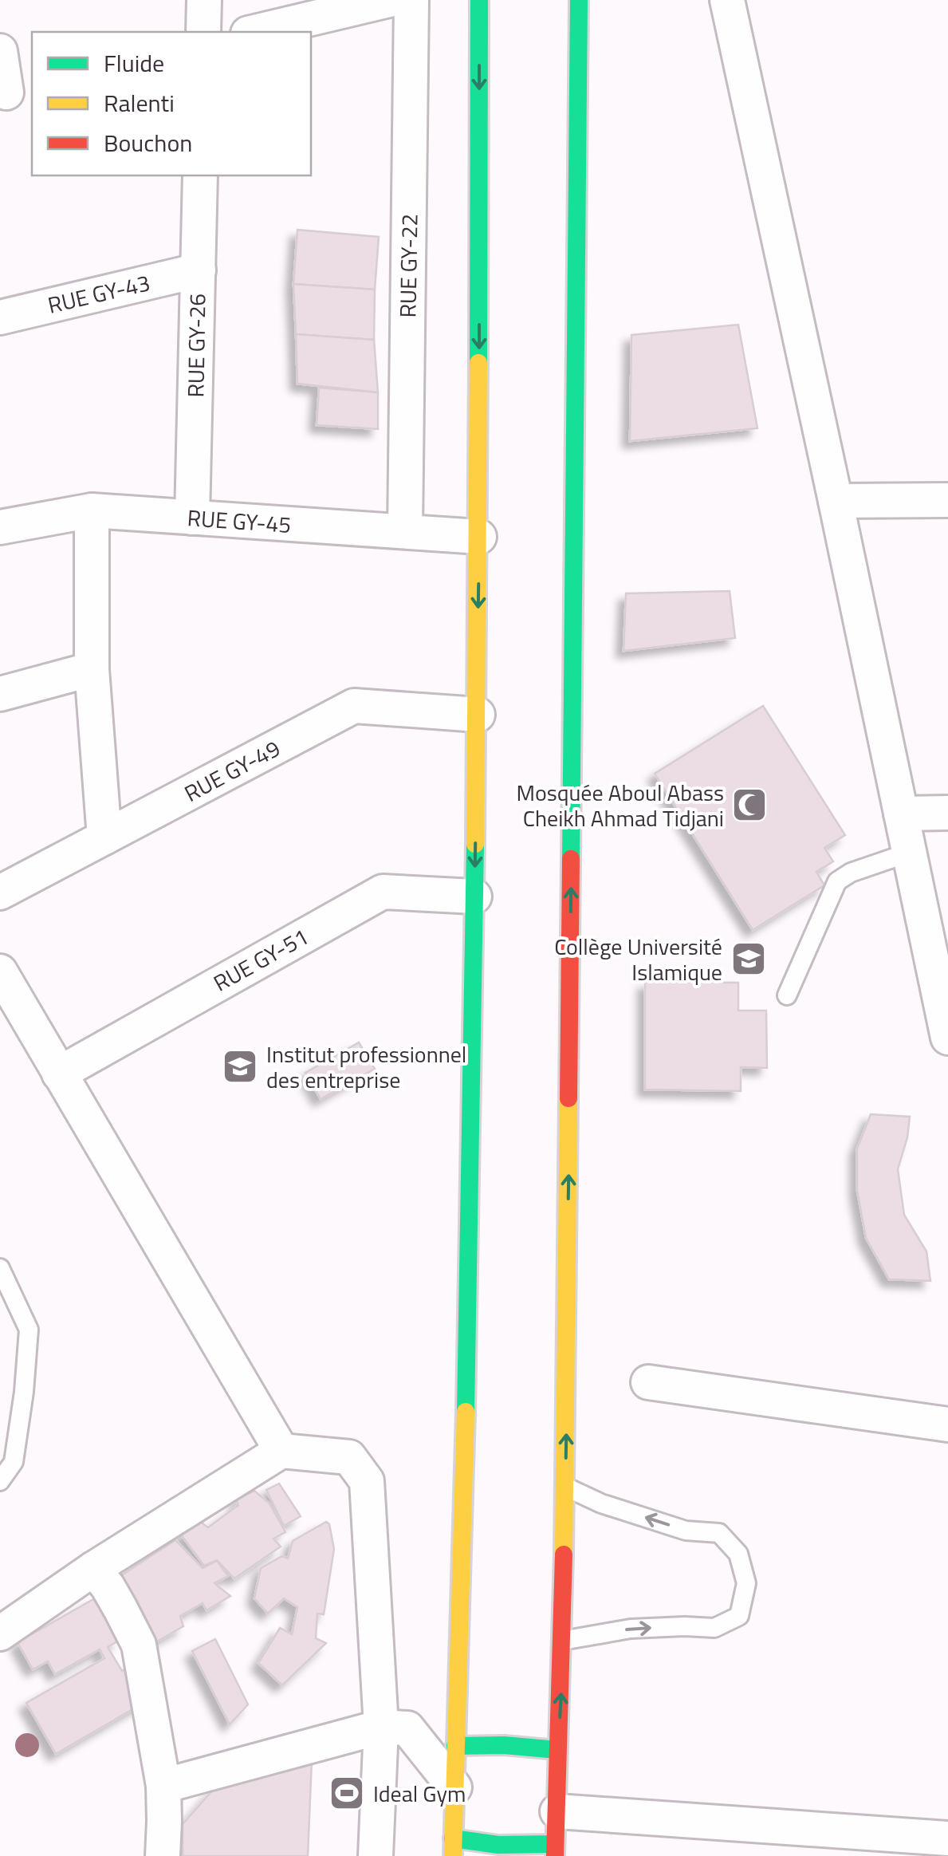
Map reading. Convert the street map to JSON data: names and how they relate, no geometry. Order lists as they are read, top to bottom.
{
  "streets": {
    "street": [
      "RUE GY-22",
      "RUE GY-43",
      "RUE GY-26",
      "RUE GY-45",
      "RUE GY-49",
      "RUE GY-51"
    ]
  },
  "crossings": [
    ["RUE GY-22", "RUE GY-45"],
    ["RUE GY-43", "RUE GY-26"],
    ["RUE GY-26", "RUE GY-45"]
  ],
  "places": {
    "mosque": ["Mosquée Aboul Abass Cheikh Ahmad Tidjani"],
    "school or university": ["Collège Université Islamique", "Institut professionnel des entreprise"],
    "sports": ["Ideal Gym"]
  },
  "legend": ["Fluide", "Ralenti", "Bouchon"]
}
